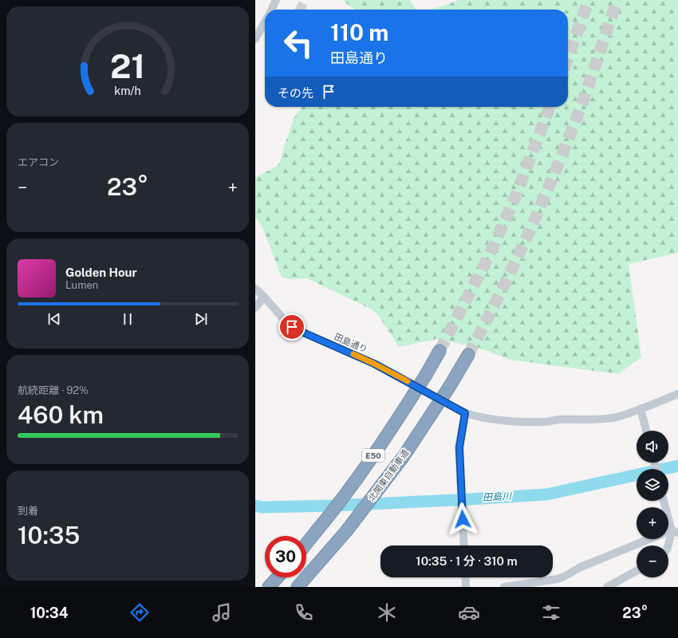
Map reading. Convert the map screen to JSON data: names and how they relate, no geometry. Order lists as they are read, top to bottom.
{
  "streets": {
    "highway": ["E50", "北関東自動車道"],
    "street": ["田島通り"]
  },
  "water": ["田島川"],
  "page": {
    "turn": ["110 m", "田島通り"],
    "then": "その先",
    "tile": [
      "エアコン",
      ["航続距離 · 92%", "460 km"],
      ["到着", "10:35"]
    ],
    "heat": ["−", "23°", "+"],
    "song": ["Golden Hour", "Lumen"],
    "map_buttons": ["+", "−"],
    "limit": "30",
    "trip": "10:35 · 1 分 · 310 m",
    "tabs": ["10:34", "23°"],
    "gauge": ["21", "km/h"]
  }
}
